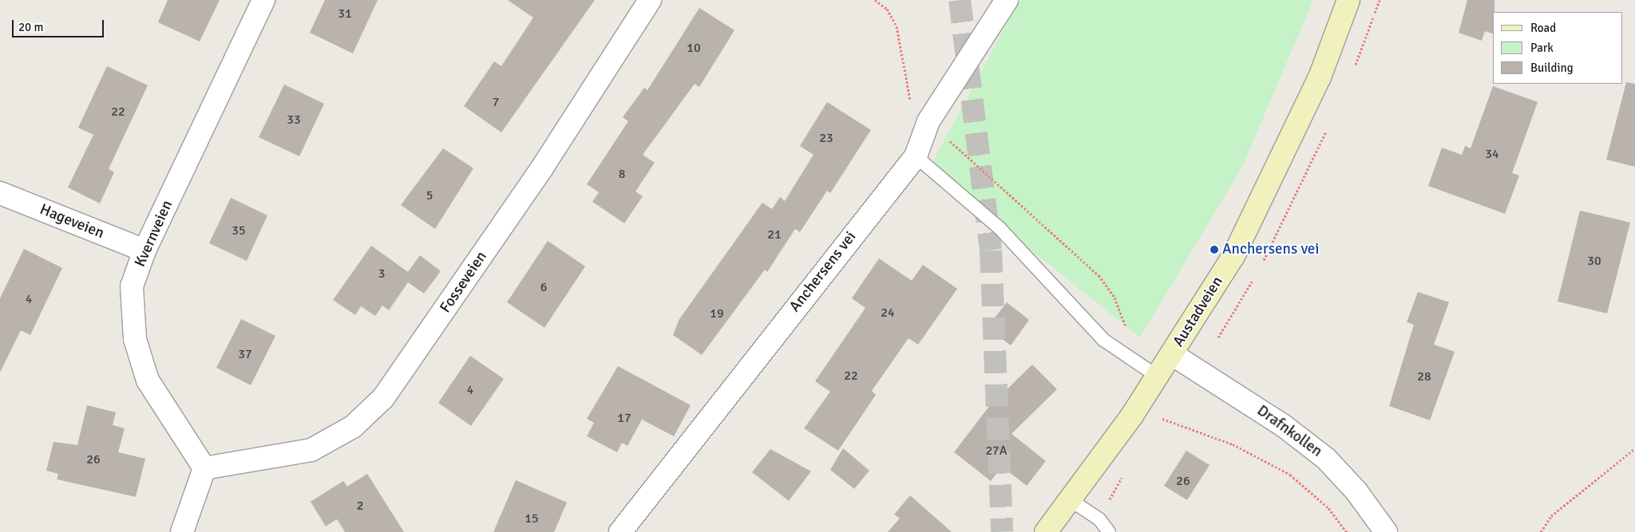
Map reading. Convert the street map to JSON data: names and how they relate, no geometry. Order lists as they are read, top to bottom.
{
  "streets": {
    "main road": ["Austadveien"],
    "street": [
      "Hageveien",
      "Kvernveien",
      "Anchersens vei",
      "Fosseveien",
      "Drafnkollen"
    ]
  },
  "crossings": [
    ["Hageveien", "Kvernveien"],
    ["Kvernveien", "Fosseveien"],
    ["Austadveien", "Drafnkollen"]
  ],
  "places": ["Anchersens vei"],
  "house_numbers": [
    "31",
    "10",
    "7",
    "22",
    "33",
    "23",
    "34",
    "8",
    "5",
    "35",
    "21",
    "30",
    "3",
    "6",
    "4",
    "24",
    "19",
    "37",
    "22",
    "28",
    "4",
    "17",
    "27A",
    "26",
    "26",
    "2",
    "15"
  ],
  "legend": ["Road", "Park", "Building"],
  "scale_bar": "20 m"
}
